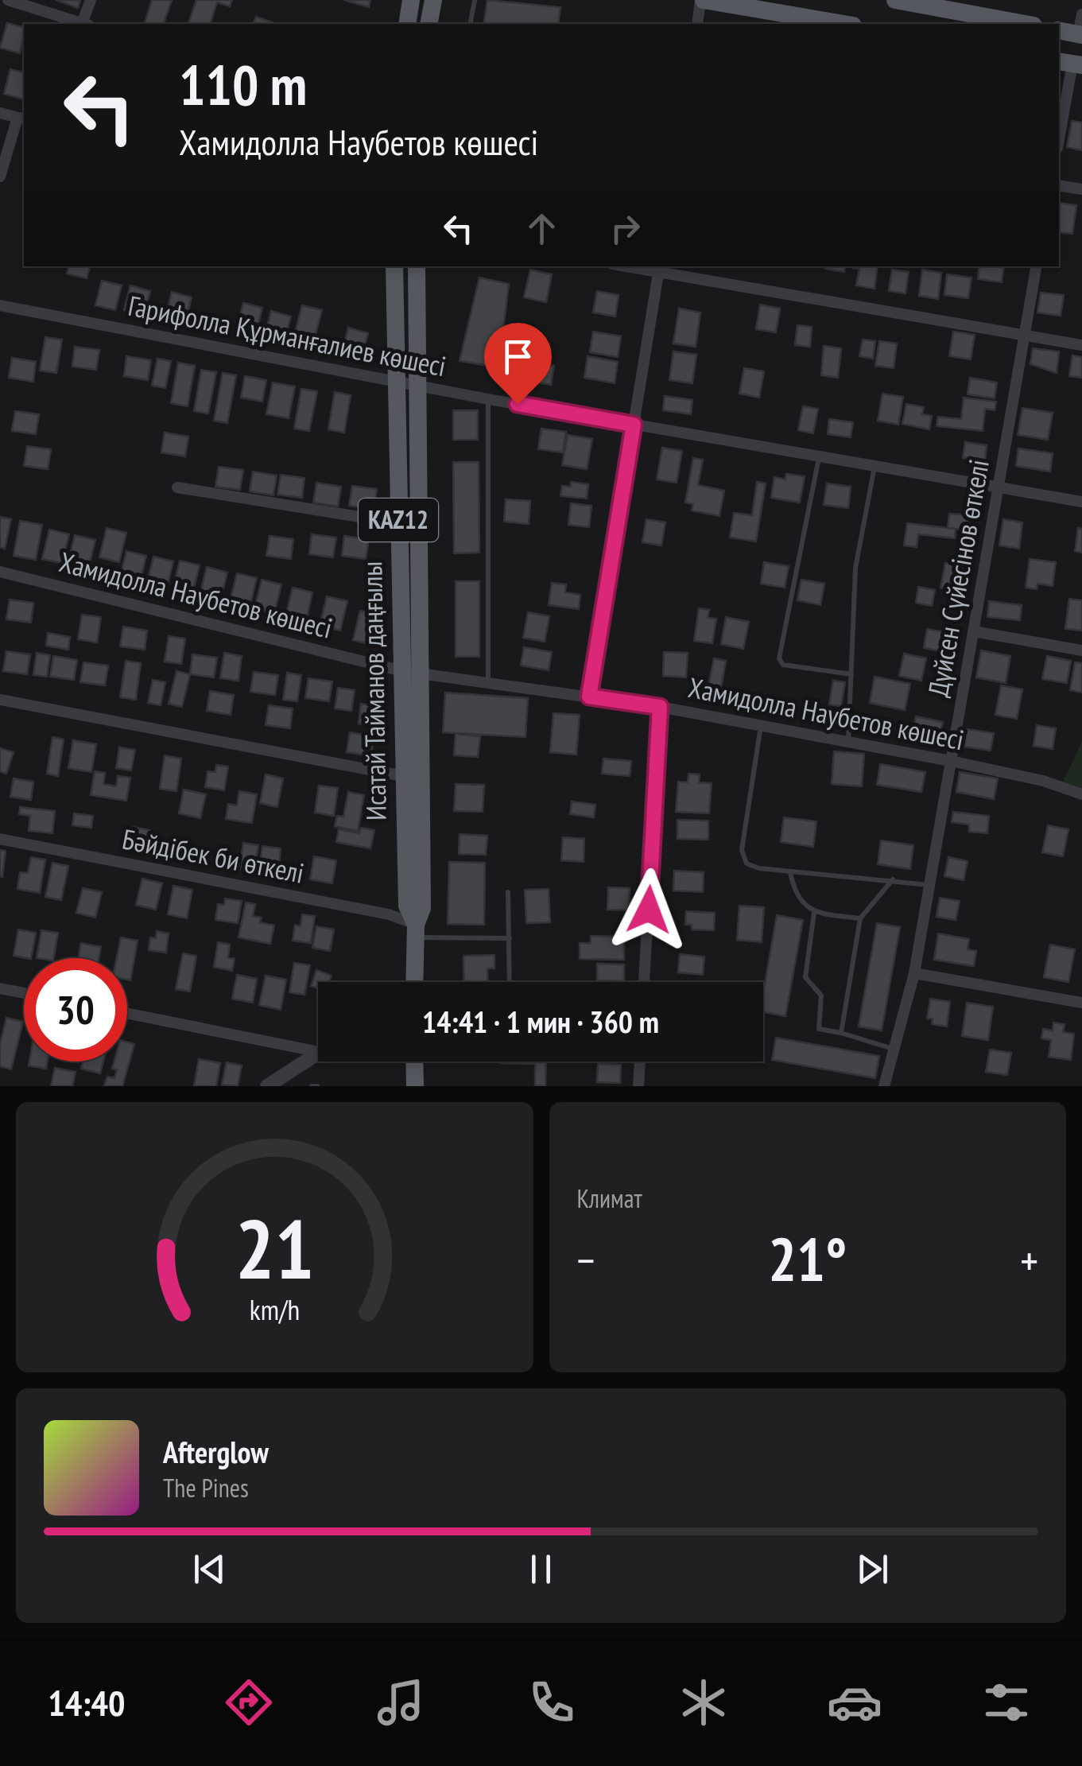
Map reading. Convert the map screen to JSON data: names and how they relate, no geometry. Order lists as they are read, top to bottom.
{
  "streets": {
    "main road": ["KAZ12", "Исатай Тайманов даңғылы"],
    "street": [
      "Гарифолла Құрманғалиев көшесі",
      "Дүйсен Сүйесінов өткелі",
      "Хамидолла Наубетов көшесі",
      "Бәйдібек би өткелі"
    ]
  },
  "crossings": [
    ["Гарифолла Құрманғалиев көшесі", "Дүйсен Сүйесінов өткелі"],
    ["Гарифолла Құрманғалиев көшесі", "Исатай Тайманов даңғылы"],
    ["Дүйсен Сүйесінов өткелі", "Хамидолла Наубетов көшесі"],
    ["Хамидолла Наубетов көшесі", "Исатай Тайманов даңғылы"],
    ["Исатай Тайманов даңғылы", "Бәйдібек би өткелі"]
  ],
  "page": {
    "turn": ["110 m", "Хамидолла Наубетов көшесі"],
    "limit": "30",
    "trip": "14:41 · 1 мин · 360 m",
    "tile": "Климат",
    "heat": ["−", "21°", "+"],
    "song": ["Afterglow", "The Pines"],
    "tabs": "14:40",
    "gauge": ["21", "km/h"]
  }
}
